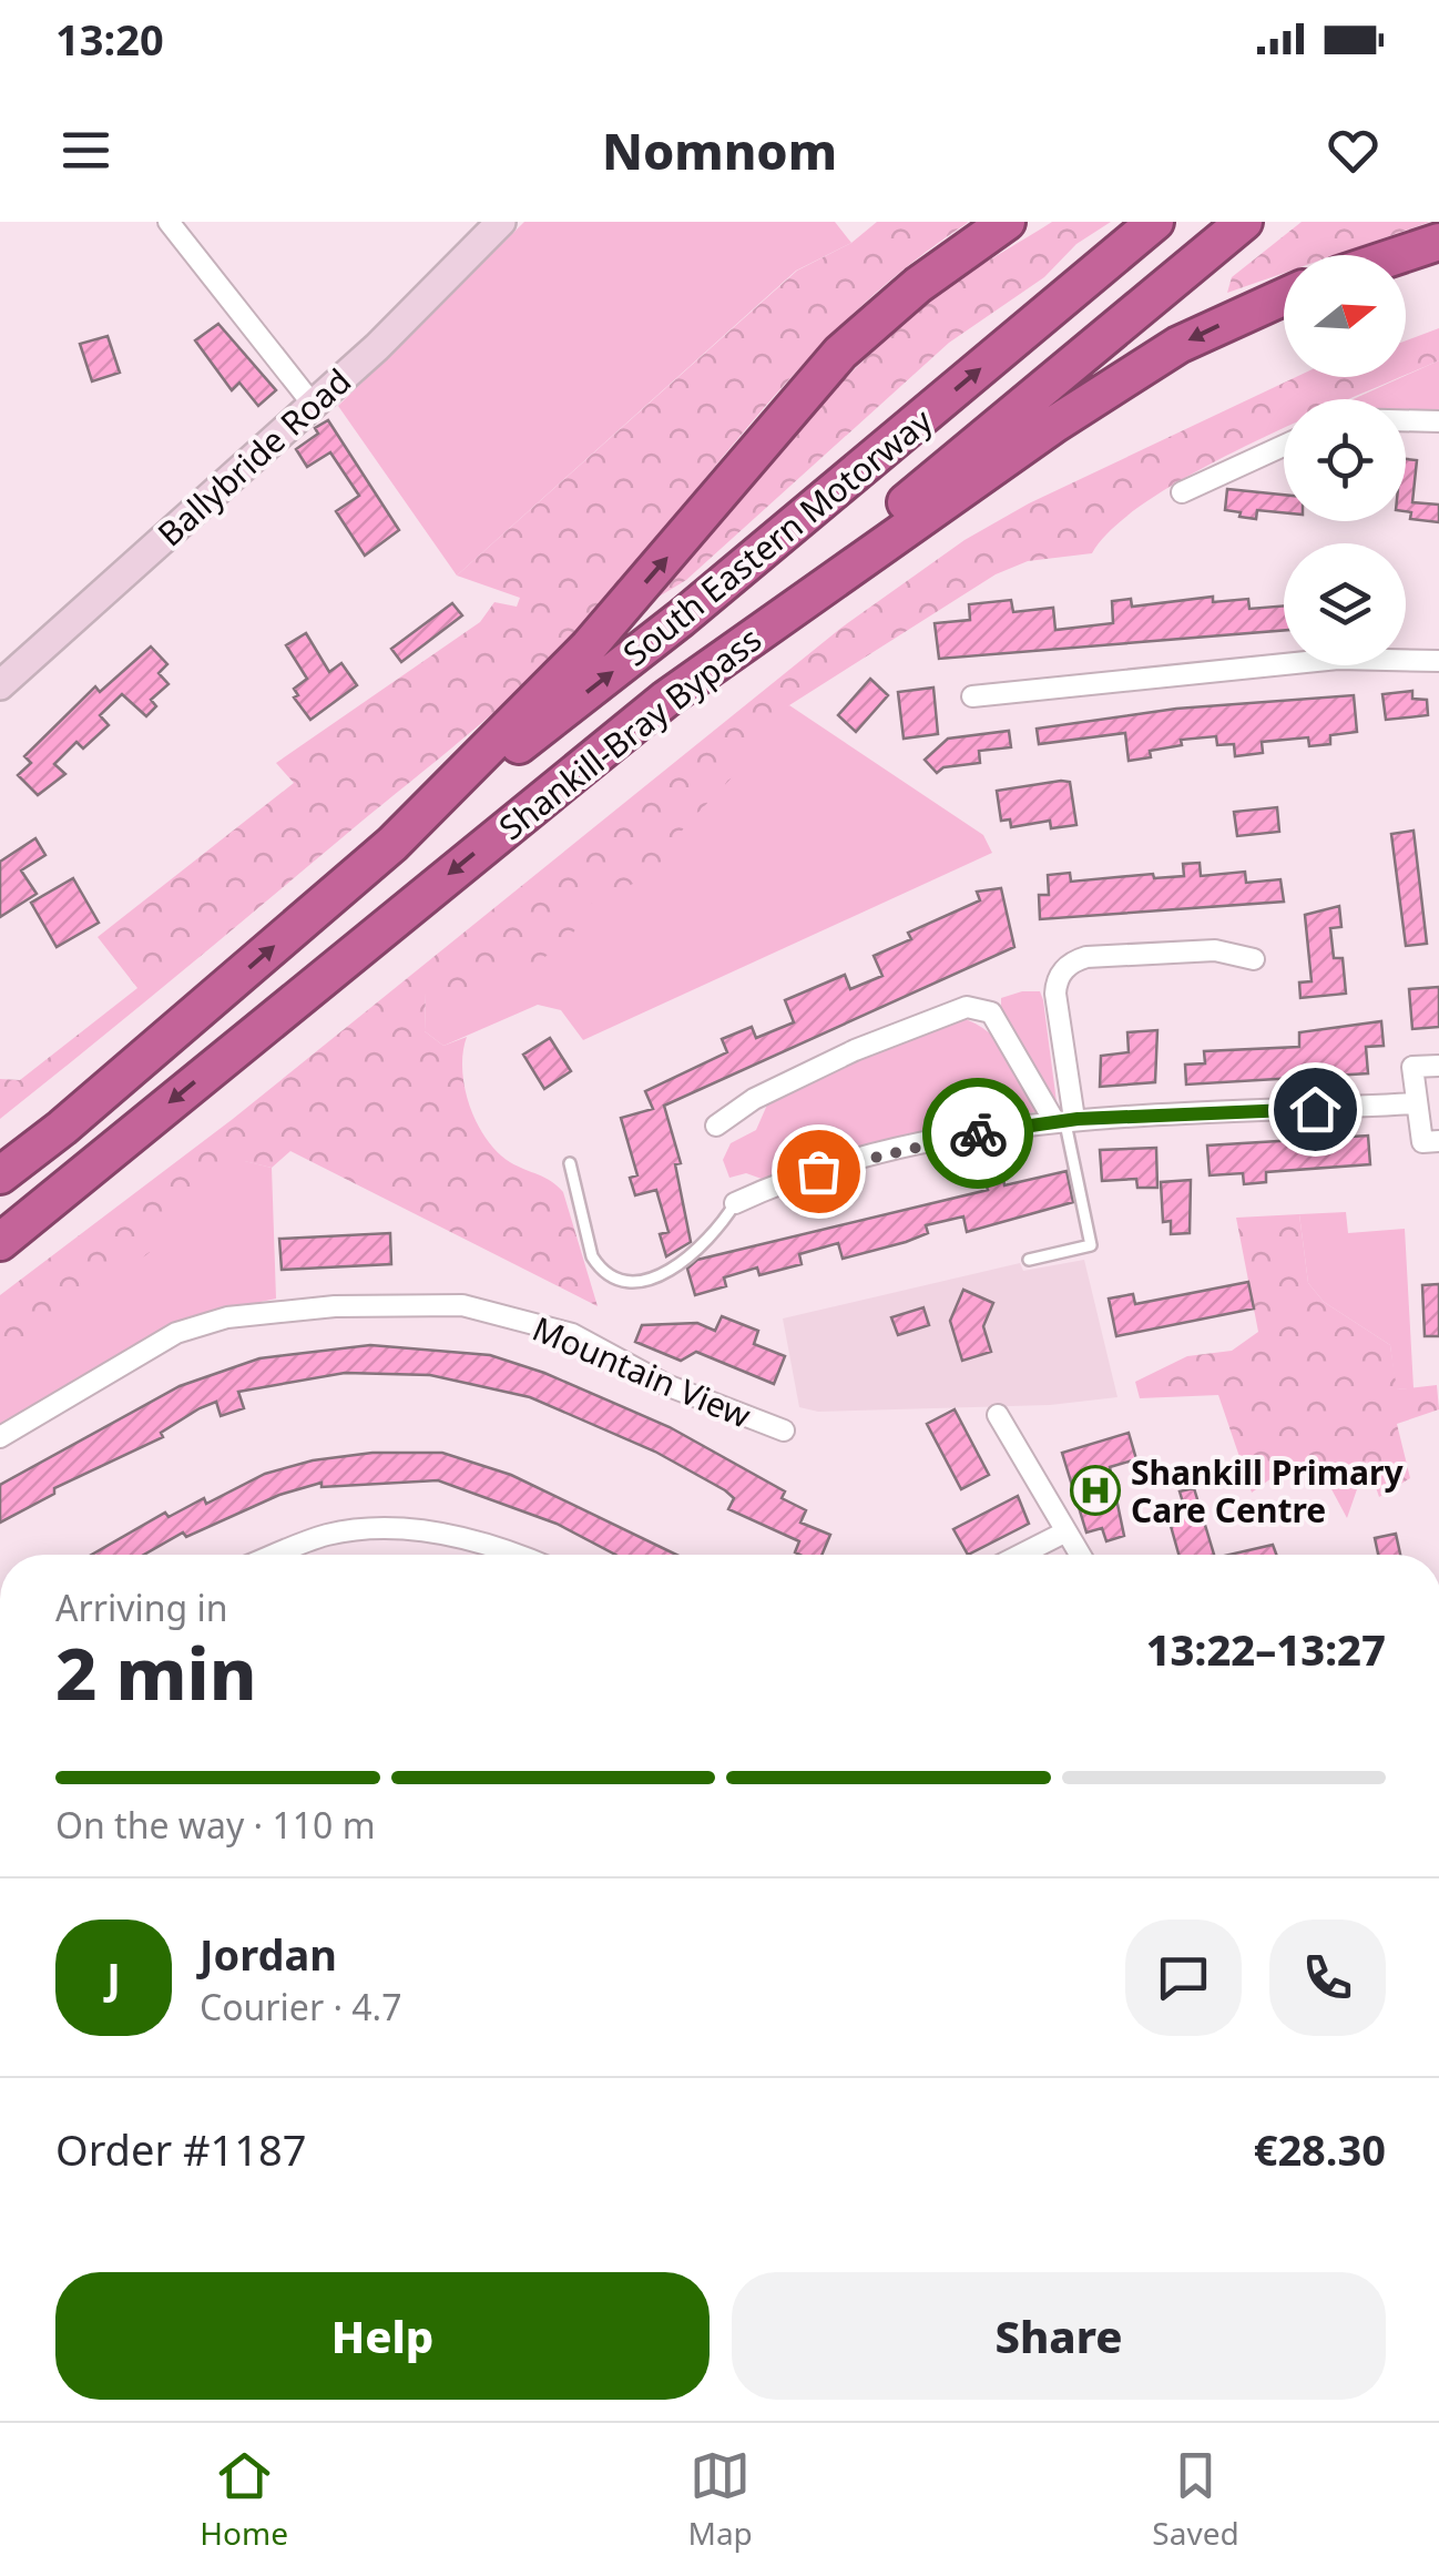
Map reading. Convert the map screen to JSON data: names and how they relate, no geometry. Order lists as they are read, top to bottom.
{
  "streets": {
    "highway": ["South Eastern Motorway", "Shankill-Bray Bypass"],
    "street": ["Ballybride Road", "Mountain View"]
  },
  "crossings": [
    ["South Eastern Motorway", "Shankill-Bray Bypass"]
  ],
  "places": {
    "hospital": ["Shankill Primary Care Centre"]
  },
  "north": "right",
  "page": {
    "status": "13:20",
    "header": "Nomnom",
    "heading": ["2 min", "Arriving in", "13:22–13:27"],
    "panel": [
      "Jordan",
      "Courier · 4.7",
      "Order #1187",
      "€28.30"
    ],
    "bar": "On the way · 110 m",
    "round": "J",
    "buttons": ["Help", "Share"],
    "tabs": ["Home", "Map", "Saved"]
  }
}
